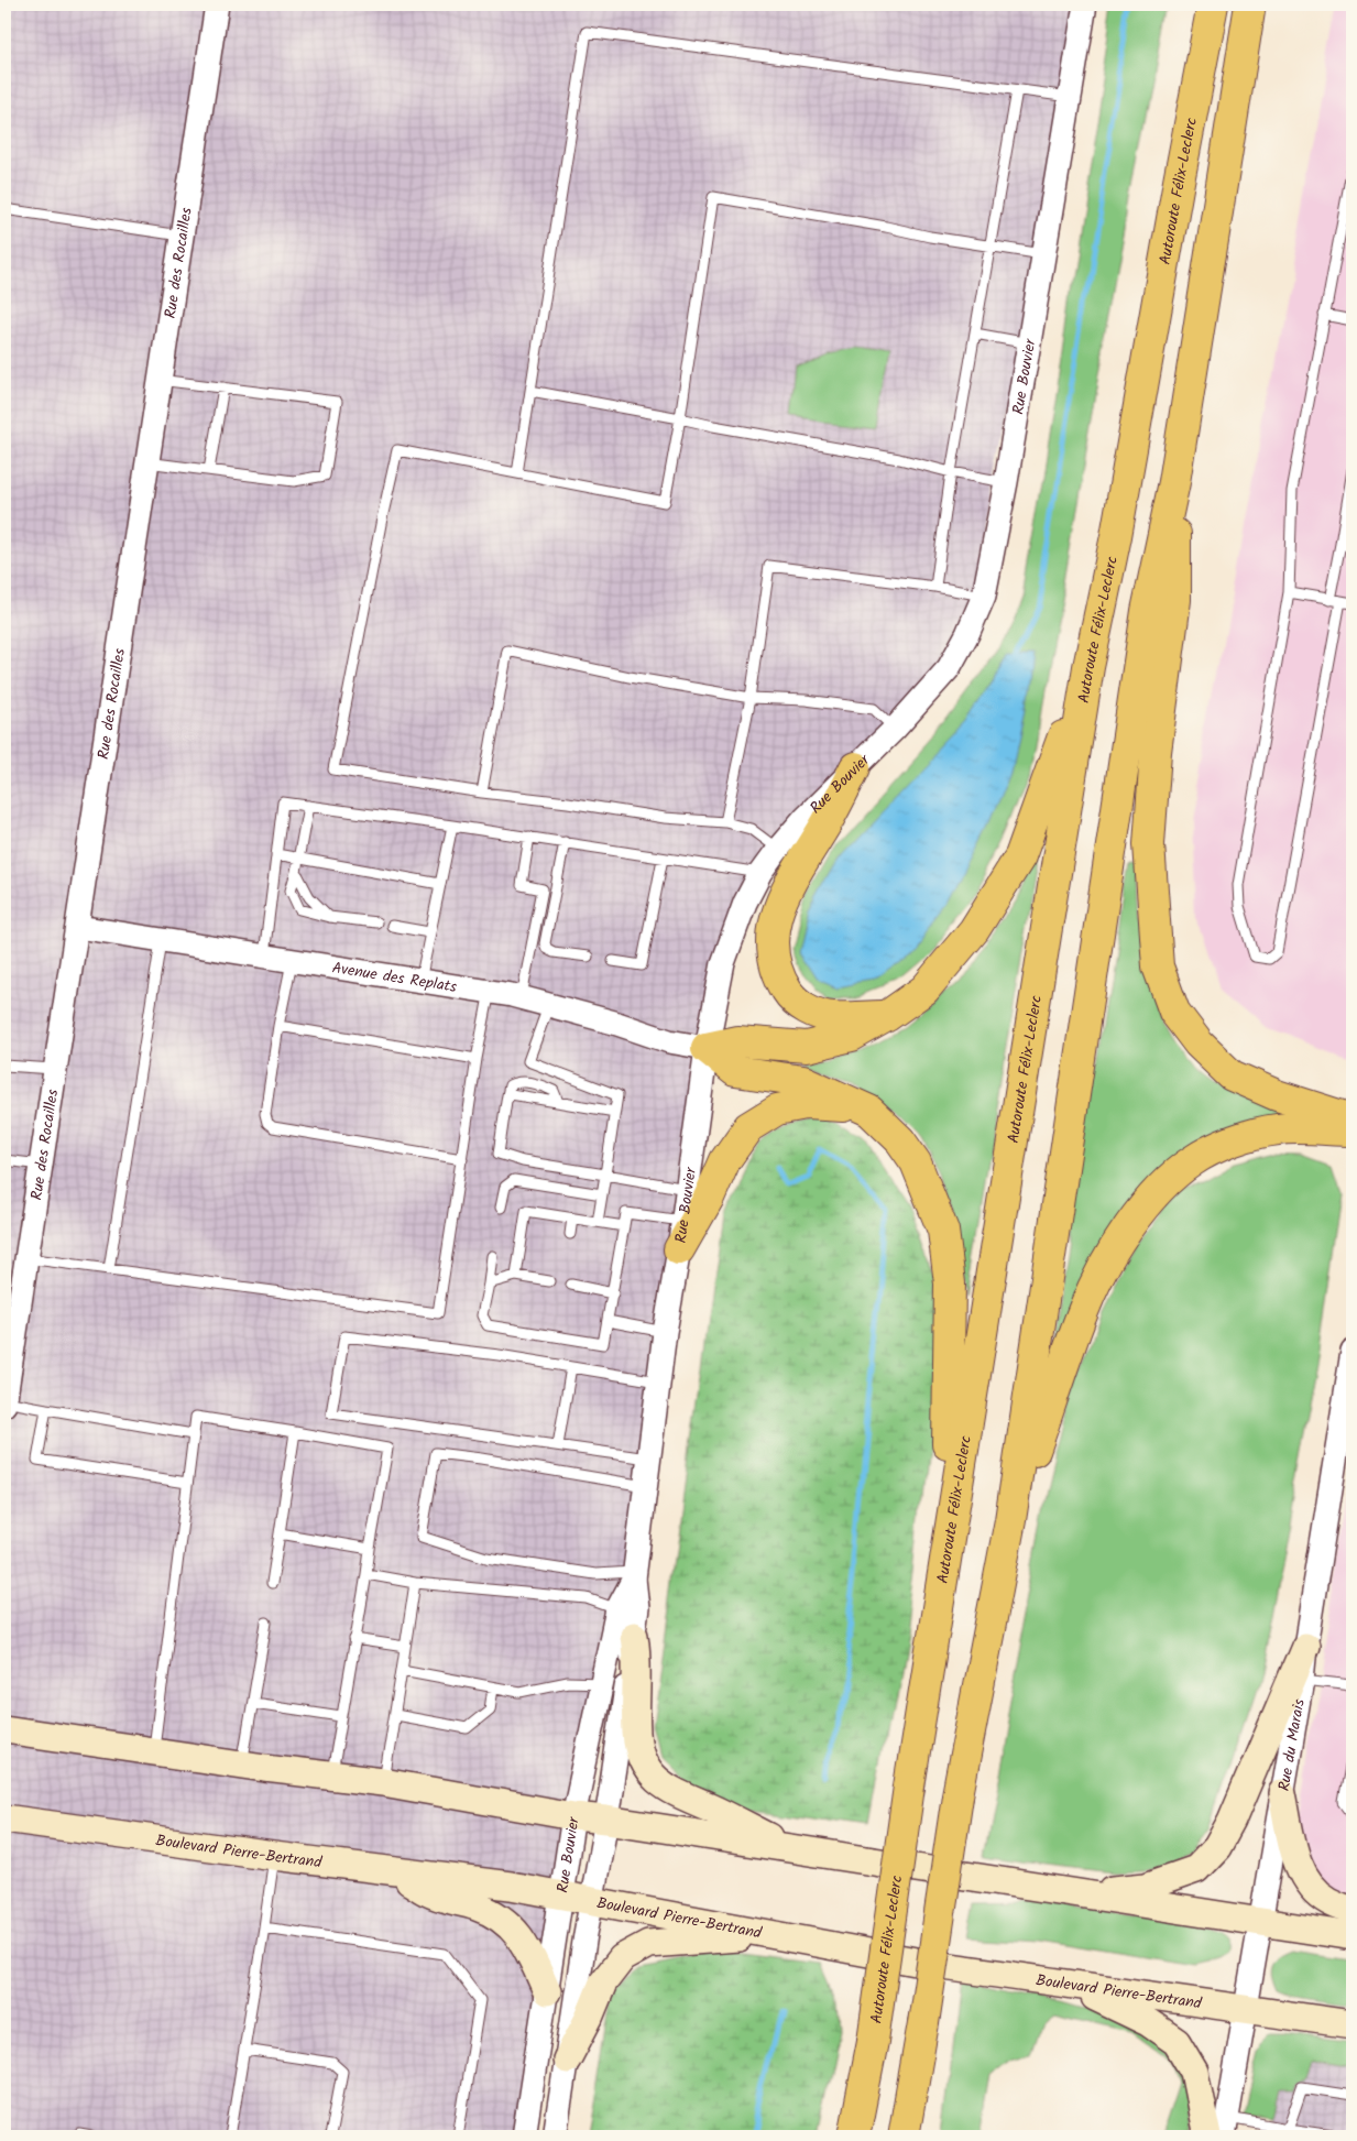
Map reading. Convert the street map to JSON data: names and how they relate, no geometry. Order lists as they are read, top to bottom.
{
  "streets": {
    "highway": ["Autoroute Félix-Leclerc"],
    "main road": ["Boulevard Pierre-Bertrand"],
    "street": [
      "Rue des Rocailles",
      "Rue Bouvier",
      "Avenue des Replats",
      "Rue du Marais"
    ]
  },
  "crossings": [
    ["Rue des Rocailles", "Avenue des Replats"],
    ["Rue Bouvier", "Avenue des Replats"],
    ["Rue Bouvier", "Boulevard Pierre-Bertrand"],
    ["Rue du Marais", "Boulevard Pierre-Bertrand"]
  ]
}
